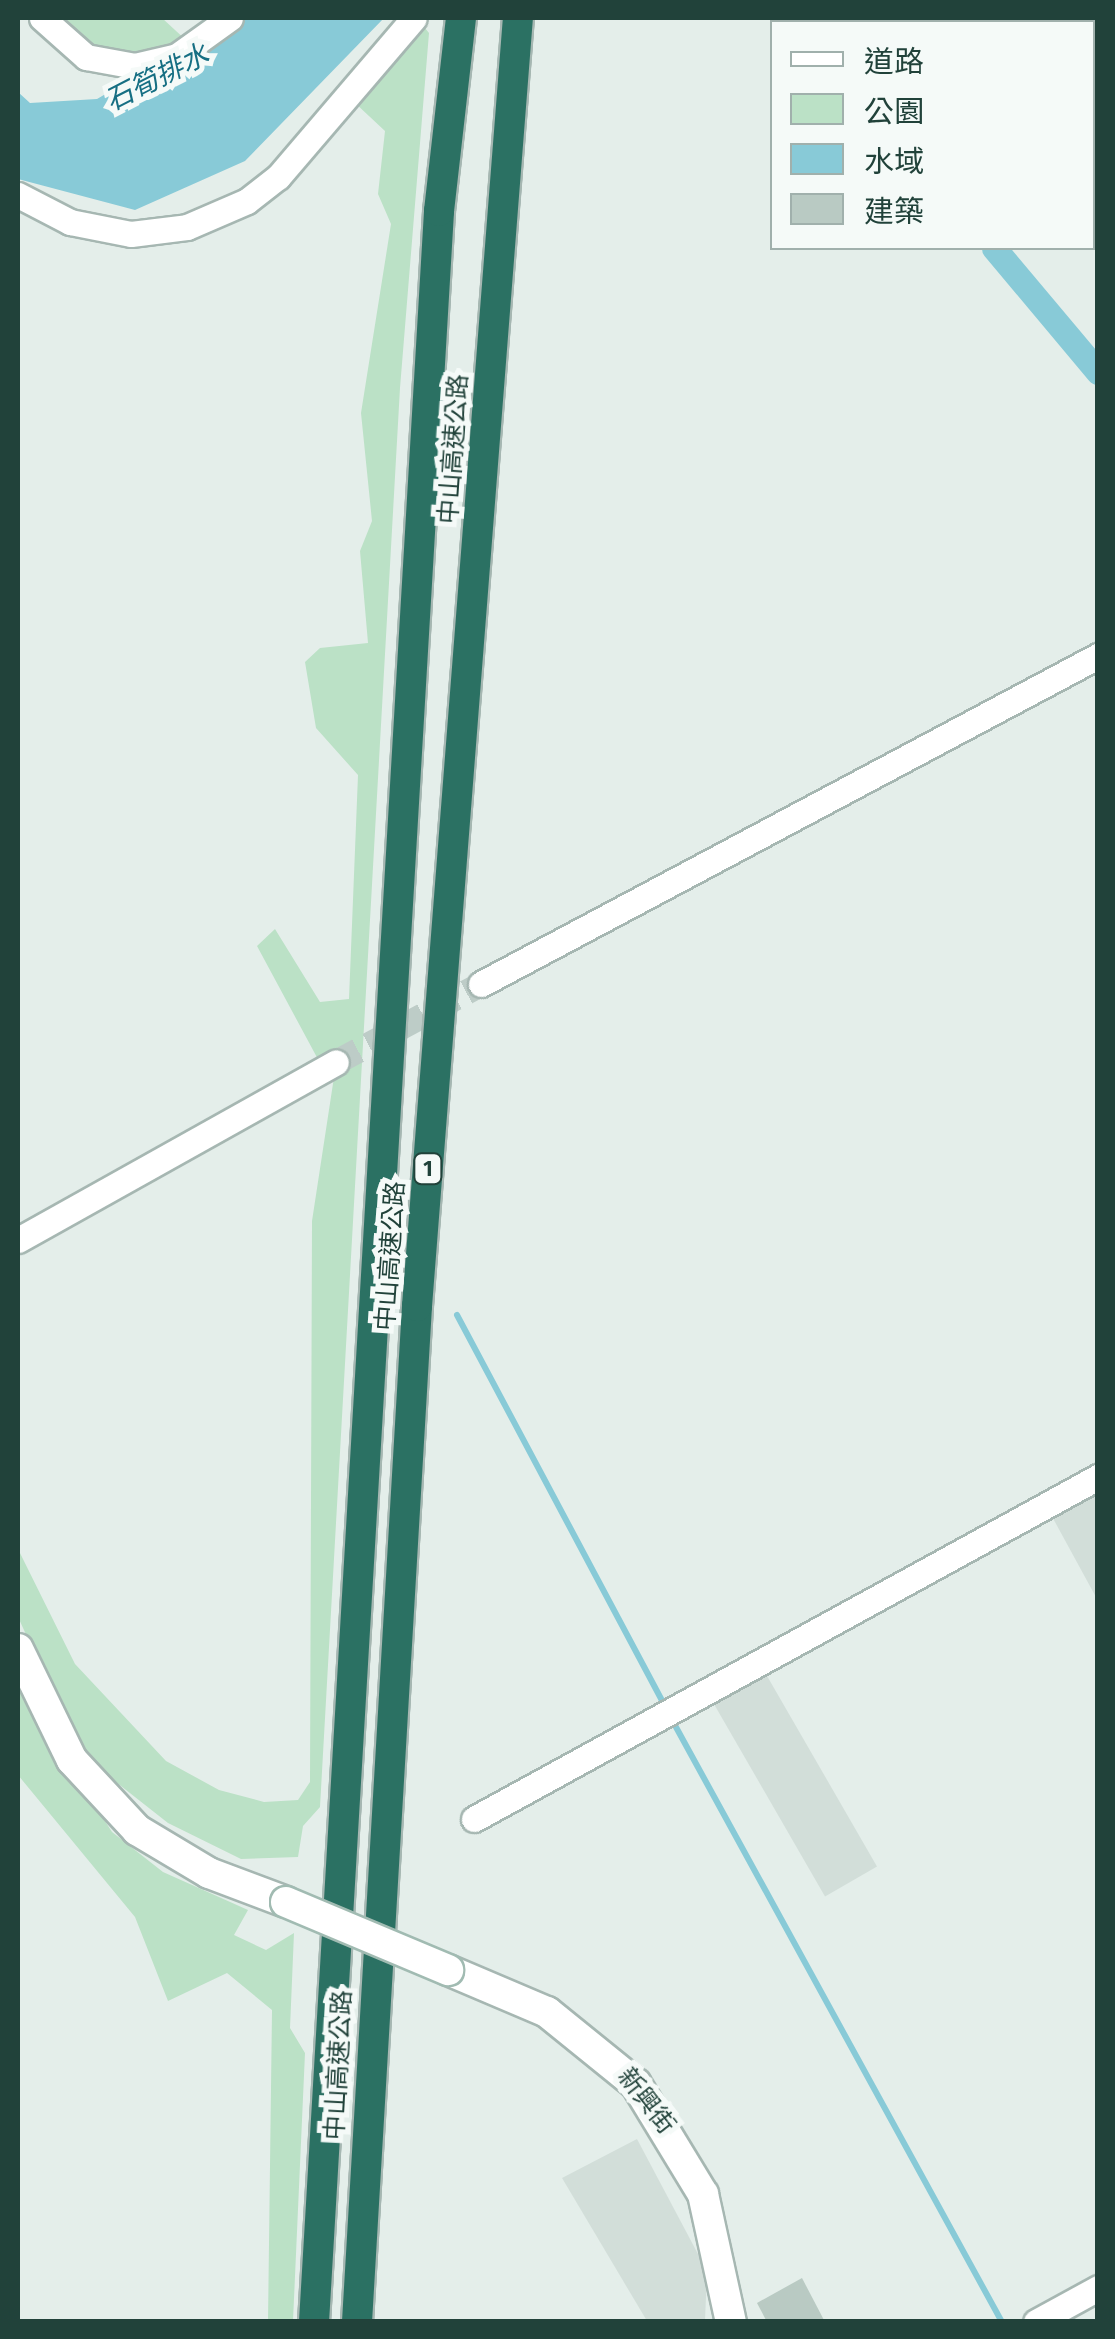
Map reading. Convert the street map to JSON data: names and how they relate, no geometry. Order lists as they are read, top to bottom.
{
  "streets": {
    "highway": ["中山高速公路", "1"],
    "street": ["新興街"]
  },
  "water": ["石筍排水"],
  "legend": [
    "道路",
    "公園",
    "水域",
    "建築"
  ]
}
